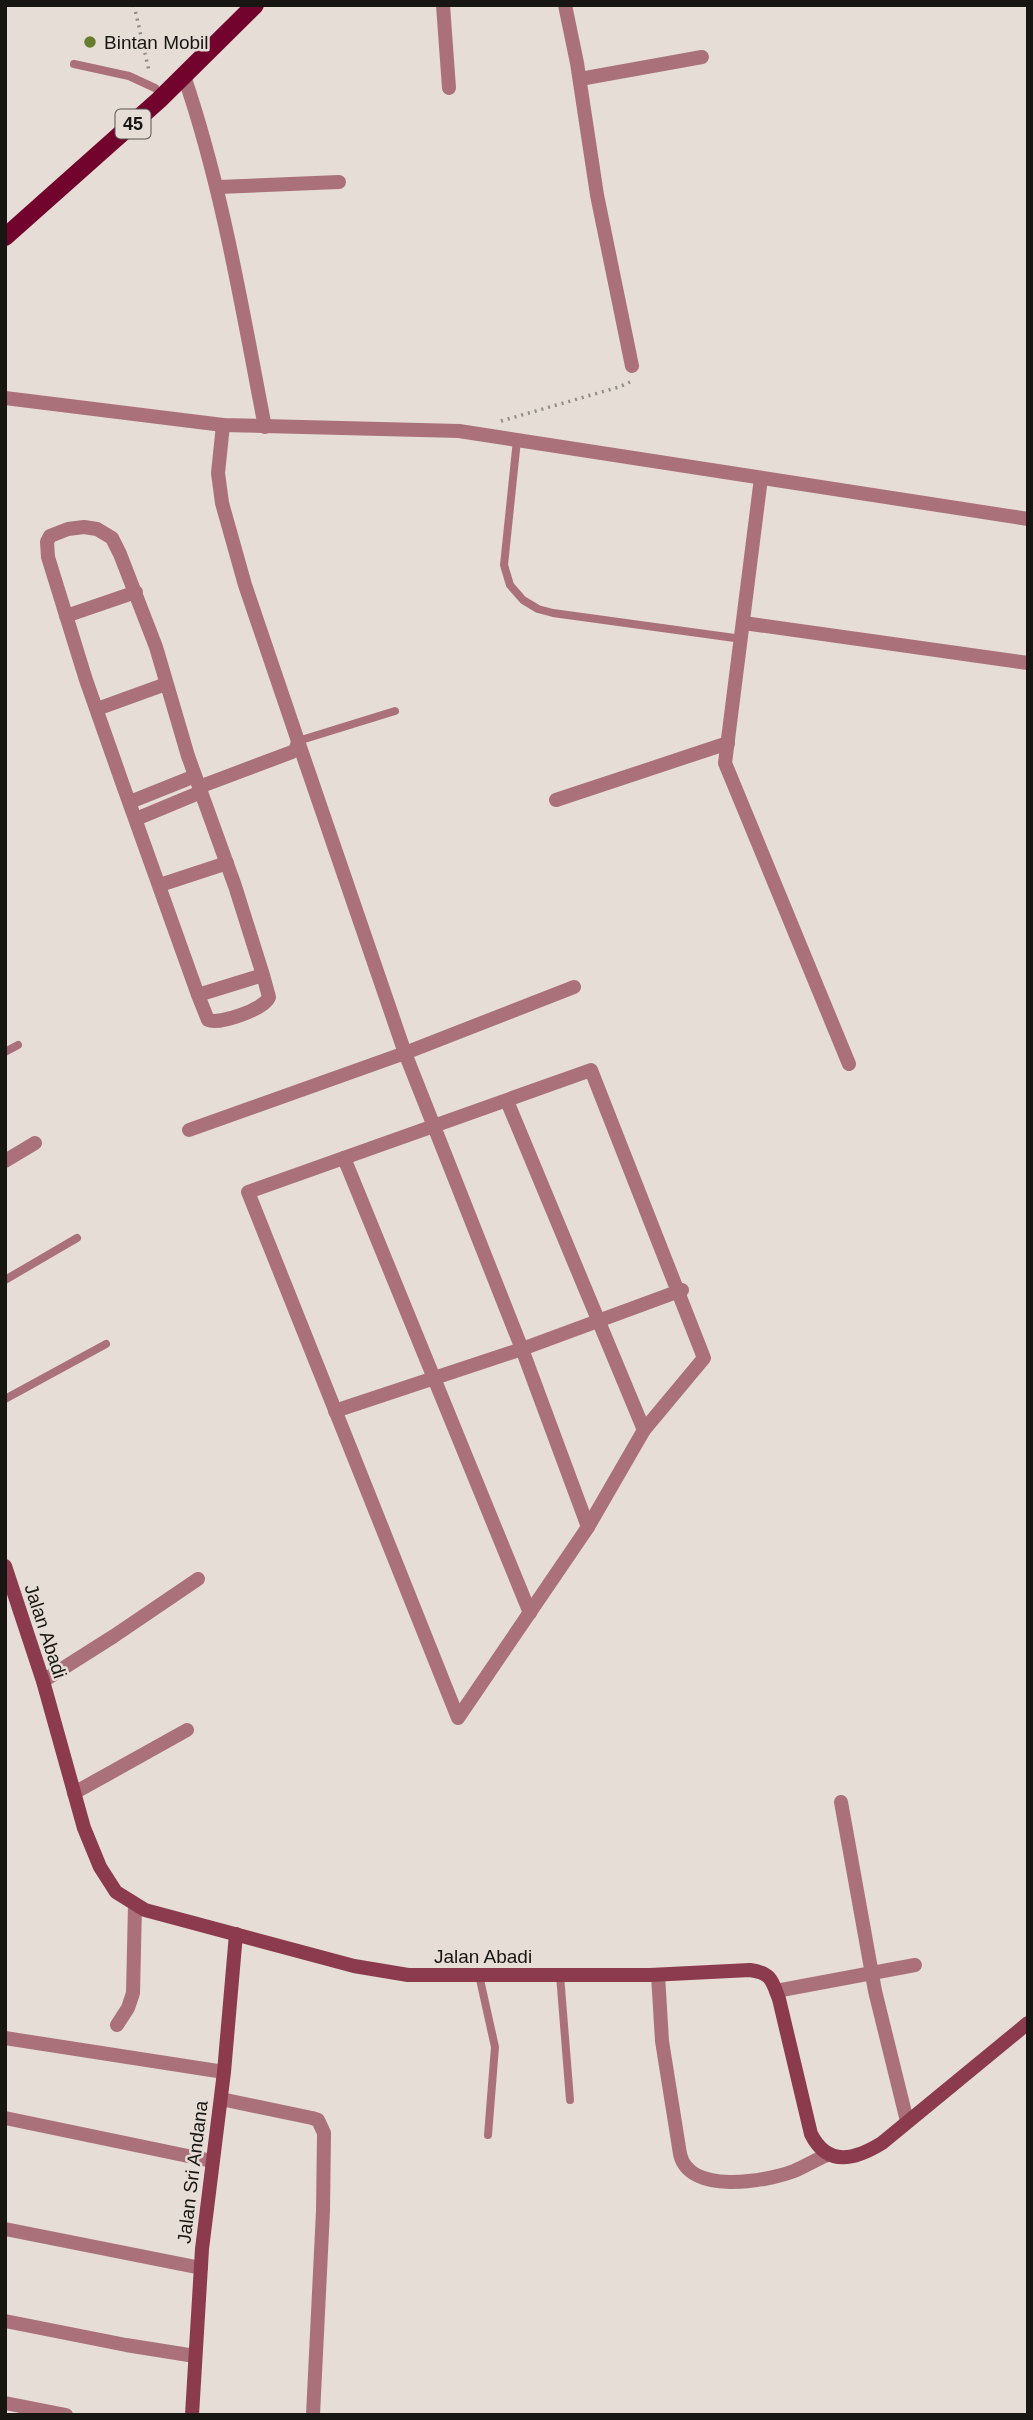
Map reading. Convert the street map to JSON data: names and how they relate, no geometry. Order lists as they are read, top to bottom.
{
  "streets": {
    "main road": ["45"],
    "street": ["Jalan Abadi", "Jalan Sri Andana"]
  },
  "crossings": [
    ["Jalan Abadi", "Jalan Sri Andana"]
  ],
  "places": ["Bintan Mobil"]
}
